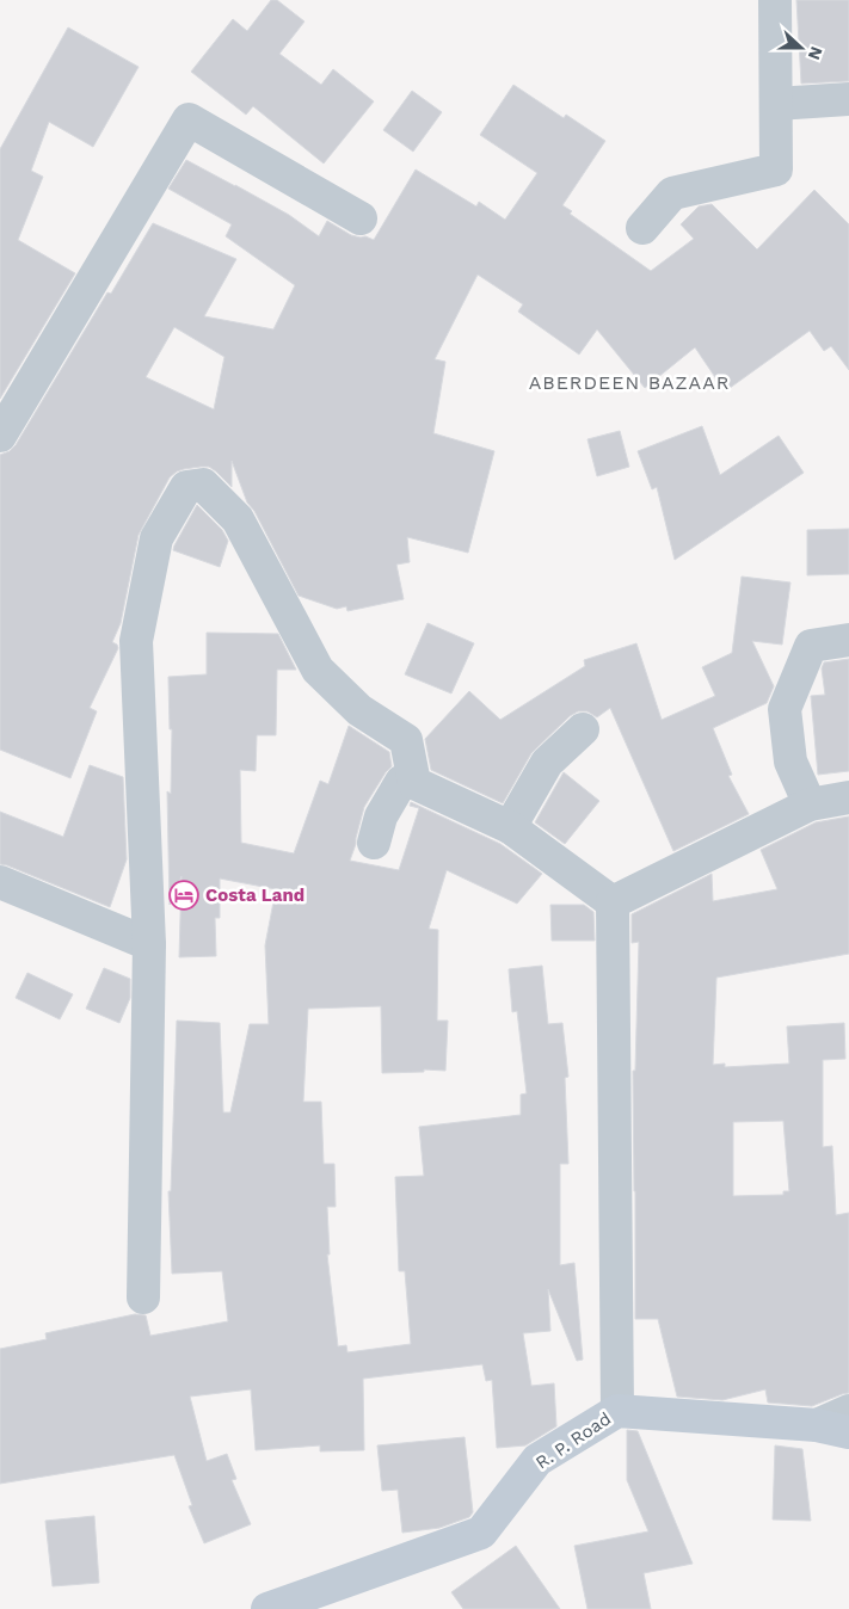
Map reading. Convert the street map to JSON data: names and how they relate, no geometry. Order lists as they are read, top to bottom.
{
  "streets": {
    "street": ["R. P. Road"]
  },
  "districts": ["ABERDEEN BAZAAR"],
  "places": {
    "hotel": ["Costa Land"]
  },
  "north": "right"
}
